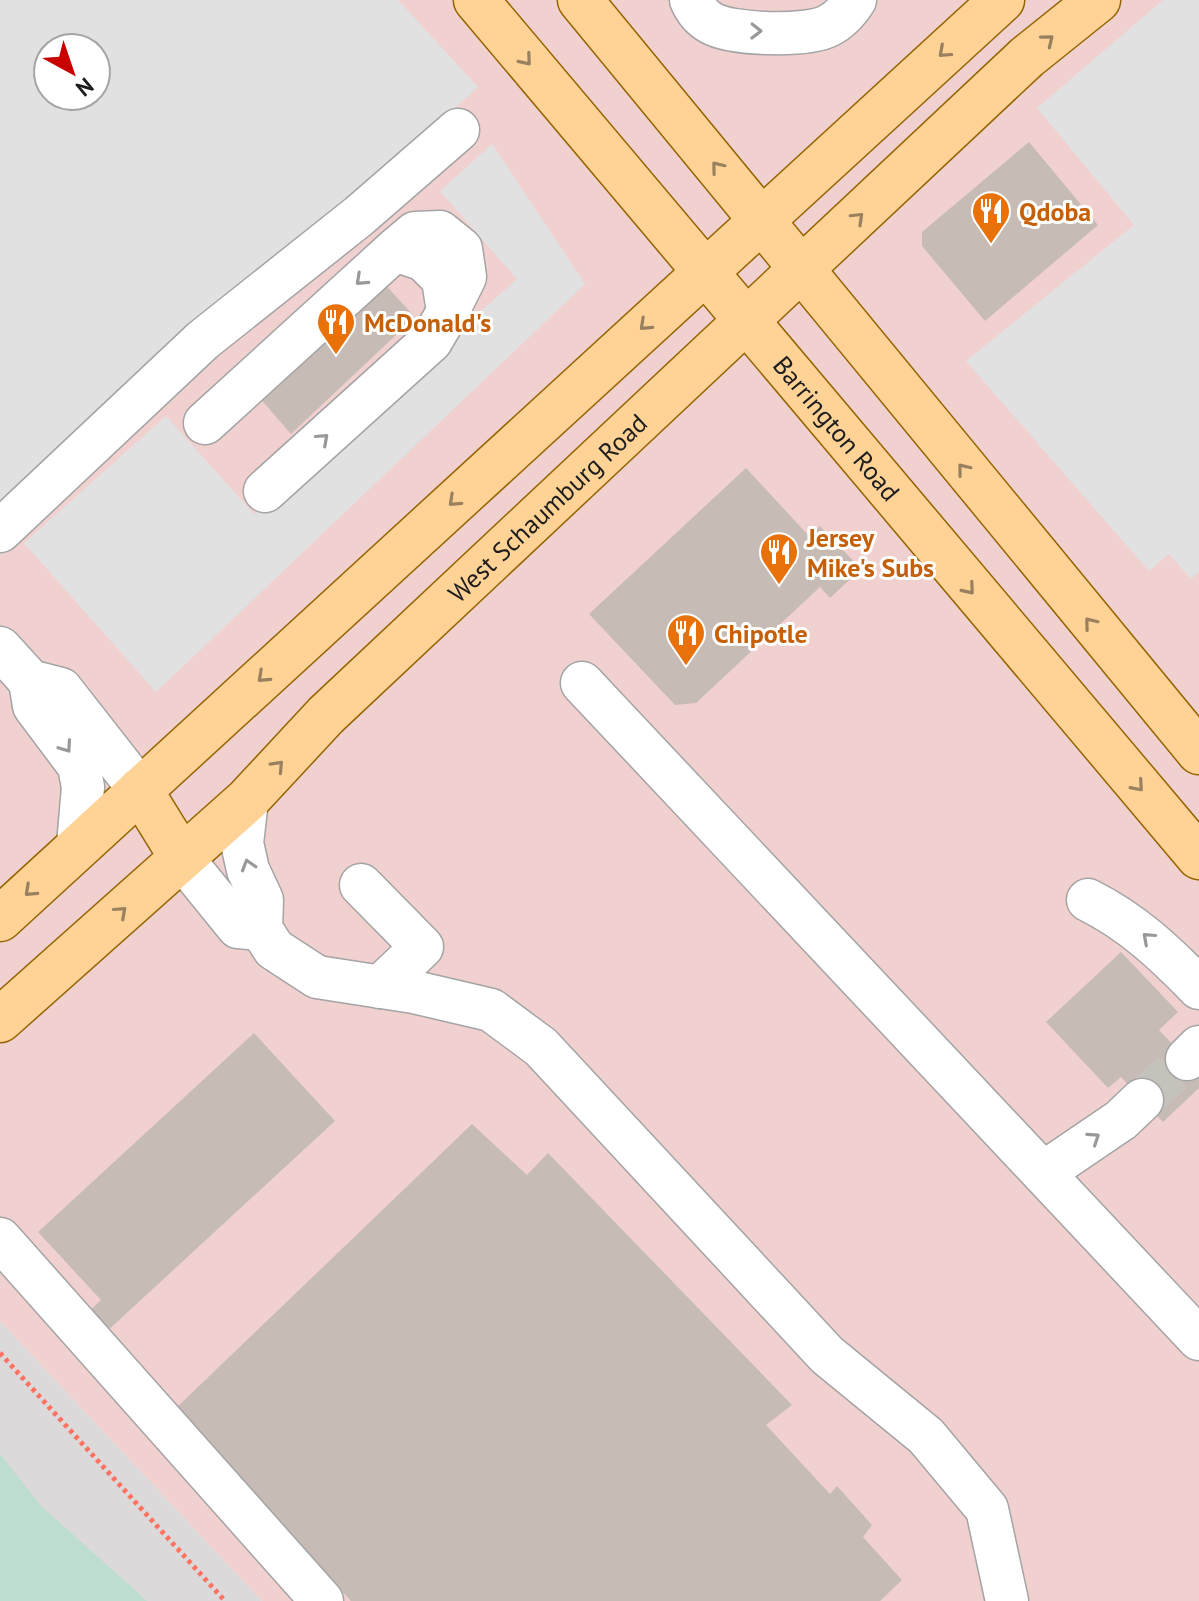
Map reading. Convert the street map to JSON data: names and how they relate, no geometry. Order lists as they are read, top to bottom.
{
  "streets": {
    "main road": ["Barrington Road", "West Schaumburg Road"]
  },
  "crossings": [
    ["Barrington Road", "West Schaumburg Road"]
  ],
  "places": {
    "restaurant": [
      "Qdoba",
      "McDonald's",
      "Jersey Mike's Subs",
      "Chipotle"
    ]
  },
  "north": "bottom right"
}
